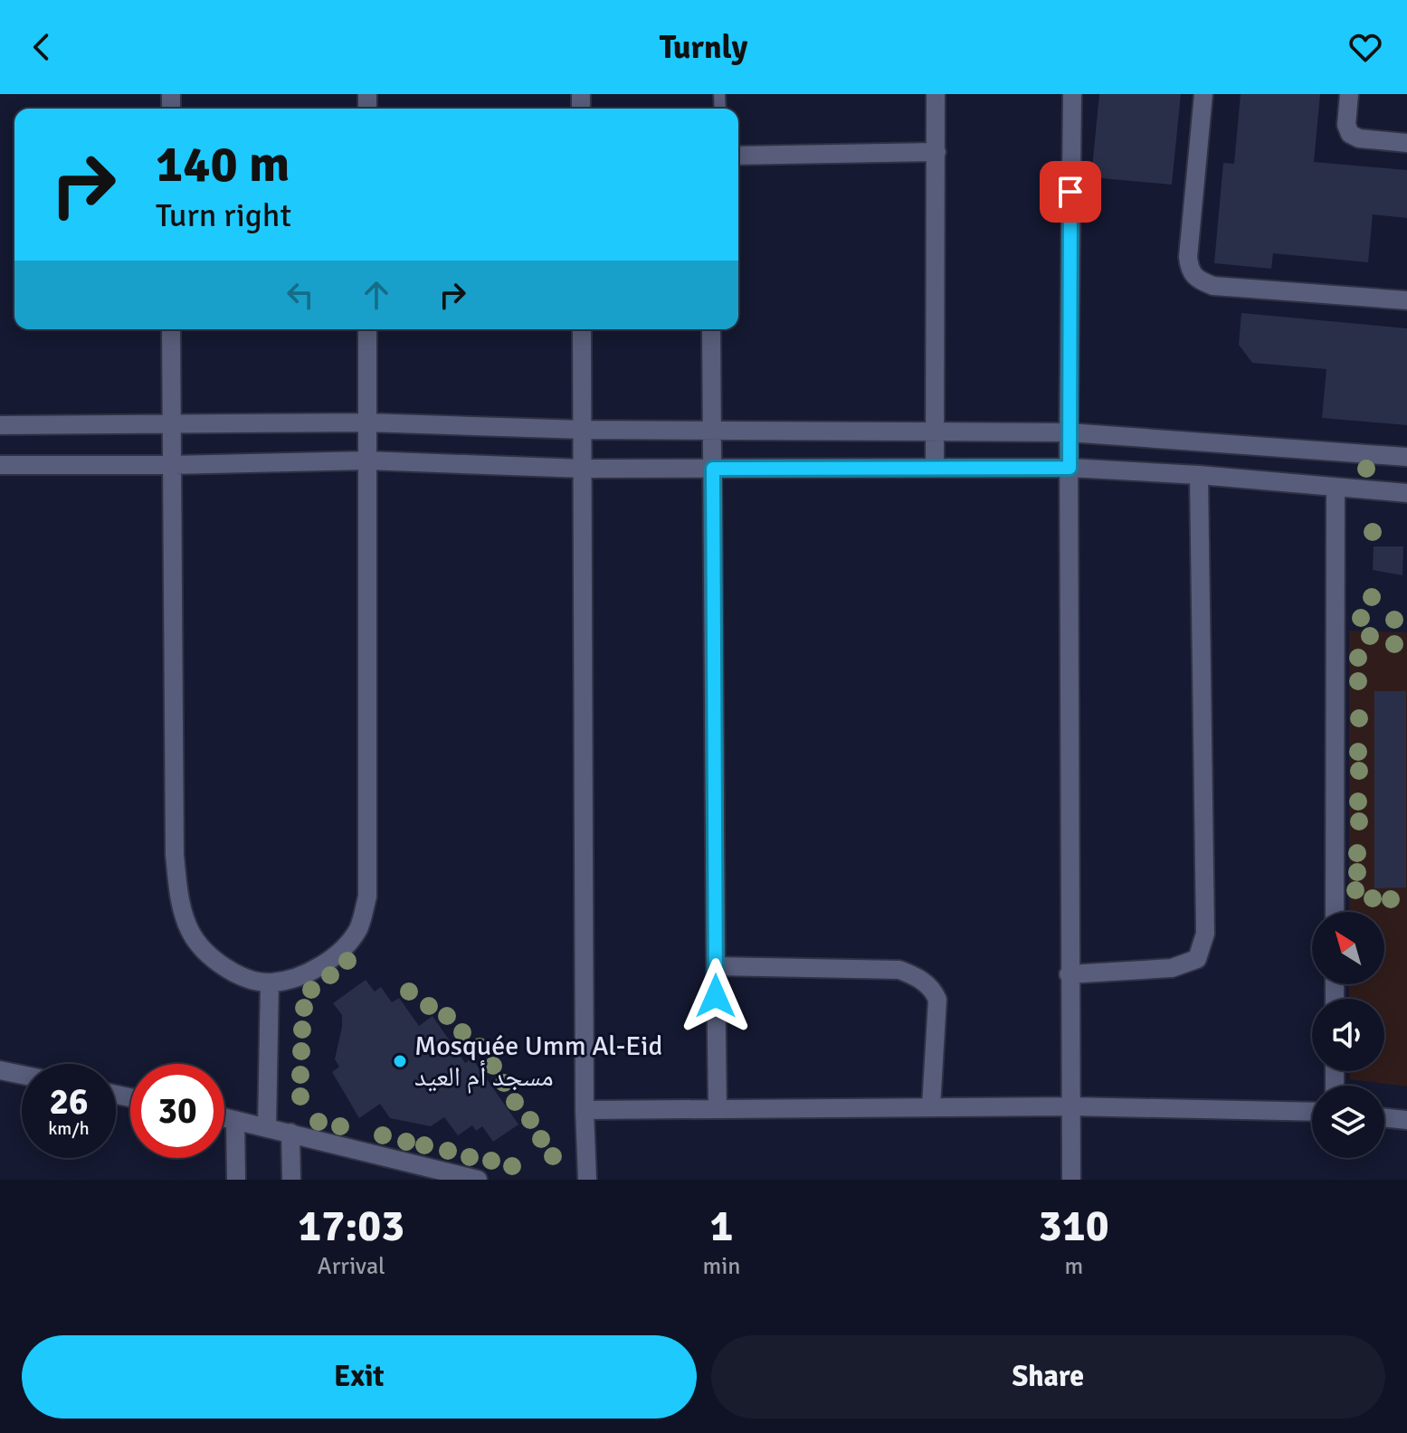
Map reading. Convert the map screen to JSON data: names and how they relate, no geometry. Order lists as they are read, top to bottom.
{
  "places": ["Mosquée Umm Al-Eid مسجد أم العيد"],
  "north": "top left",
  "page": {
    "header": "Turnly",
    "turn": ["140 m", "Turn right"],
    "speed": "26 km/h",
    "limit": "30",
    "eta": [
      "17:03",
      "Arrival",
      "1",
      "min",
      "310",
      "m"
    ],
    "buttons": ["Exit", "Share"]
  }
}
